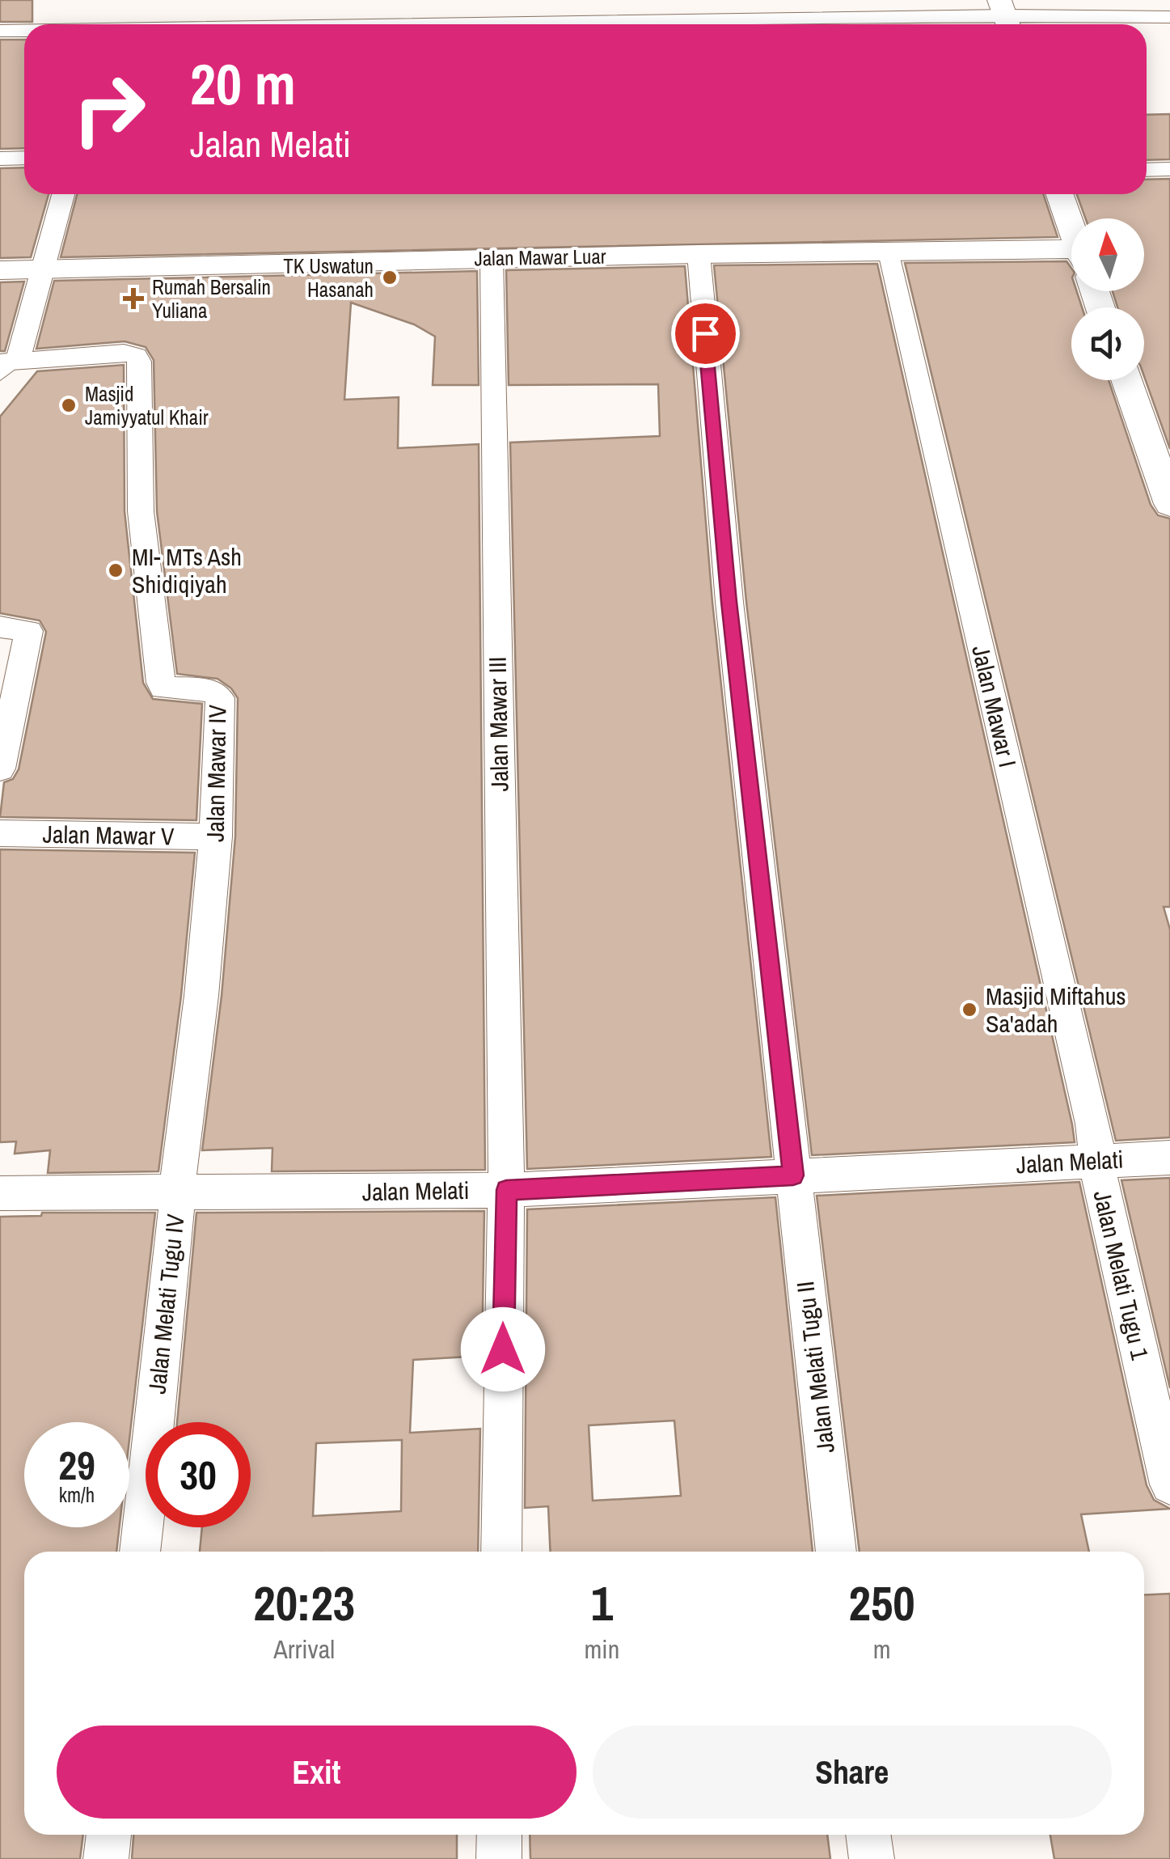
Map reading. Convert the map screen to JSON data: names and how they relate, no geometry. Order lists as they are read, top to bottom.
{
  "streets": {
    "street": [
      "Jalan Mawar Luar",
      "Jalan Mawar I",
      "Jalan Mawar III",
      "Jalan Mawar IV",
      "Jalan Mawar V",
      "Jalan Melati",
      "Jalan Melati Tugu 1",
      "Jalan Melati Tugu IV",
      "Jalan Melati Tugu II"
    ]
  },
  "crossings": [
    ["Jalan Mawar Luar", "Jalan Mawar I"],
    ["Jalan Mawar Luar", "Jalan Mawar III"],
    ["Jalan Mawar Luar", "Jalan Melati Tugu II"],
    ["Jalan Mawar I", "Jalan Melati"],
    ["Jalan Mawar I", "Jalan Melati Tugu 1"],
    ["Jalan Mawar III", "Jalan Melati"],
    ["Jalan Mawar IV", "Jalan Mawar V"],
    ["Jalan Mawar IV", "Jalan Melati"],
    ["Jalan Mawar IV", "Jalan Melati Tugu IV"],
    ["Jalan Melati", "Jalan Melati Tugu 1"],
    ["Jalan Melati", "Jalan Melati Tugu IV"],
    ["Jalan Melati", "Jalan Melati Tugu II"]
  ],
  "places": {
    "other": [
      "TK Uswatun Hasanah",
      "Masjid Jamiyyatul Khair",
      "MI- MTs Ash Shidiqiyah",
      "Masjid Miftahus Sa'adah"
    ],
    "health": ["Rumah Bersalin Yuliana"]
  },
  "north": "top",
  "page": {
    "turn": ["20 m", "Jalan Melati"],
    "speed": "29 km/h",
    "limit": "30",
    "eta": [
      "20:23",
      "Arrival",
      "1",
      "min",
      "250",
      "m"
    ],
    "buttons": ["Exit", "Share"]
  }
}
